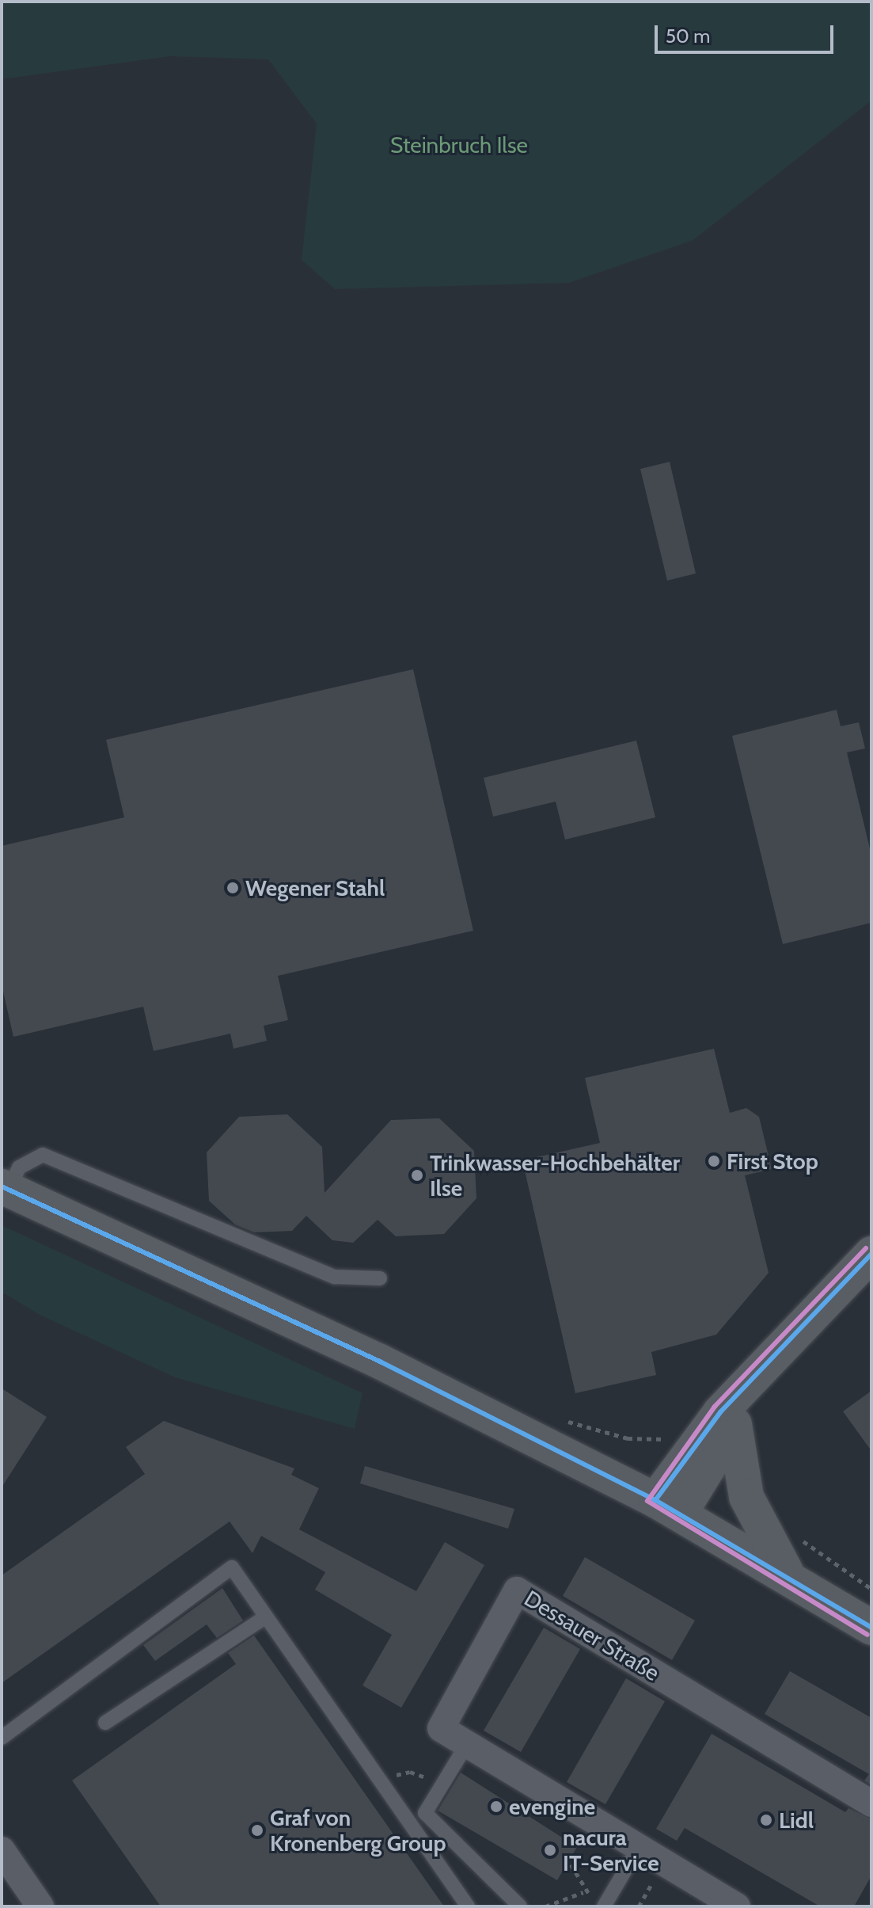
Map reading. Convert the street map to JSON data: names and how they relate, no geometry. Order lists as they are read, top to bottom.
{
  "streets": {
    "street": ["Dessauer Straße"]
  },
  "parks": ["Steinbruch Ilse"],
  "places": [
    "Wegener Stahl",
    "First Stop",
    "Trinkwasser-Hochbehälter Ilse",
    "evengine",
    "Lidl",
    "Graf von Kronenberg Group",
    "nacura IT-Service"
  ],
  "scale_bar": "50 m"
}
